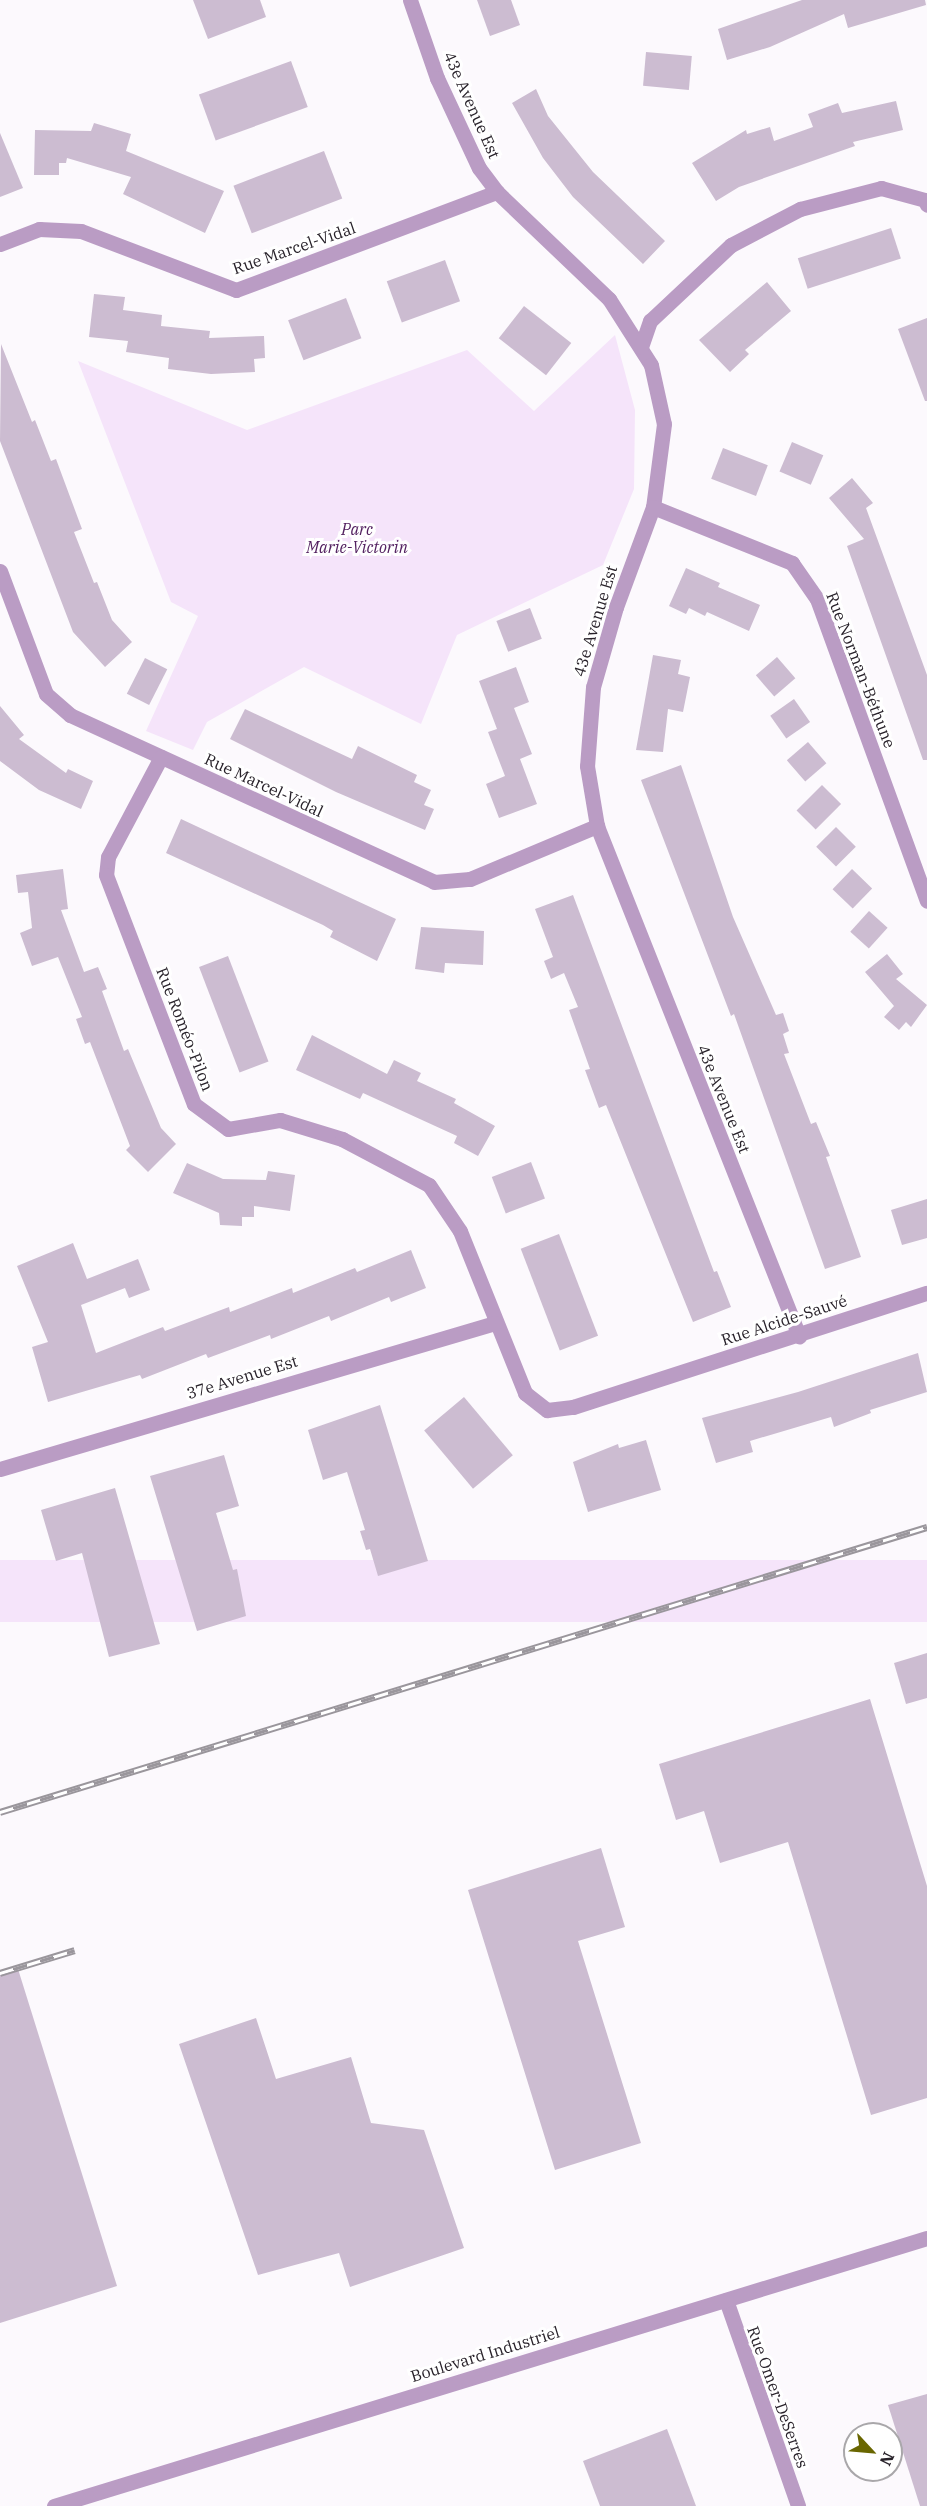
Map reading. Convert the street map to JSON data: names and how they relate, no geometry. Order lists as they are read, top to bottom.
{
  "streets": {
    "street": [
      "43e Avenue Est",
      "Rue Marcel-Vidal",
      "Rue Norman-Béthune",
      "Rue Roméo-Pilon",
      "Rue Alcide-Sauvé",
      "37e Avenue Est",
      "Boulevard Industriel",
      "Rue Omer-DeSerres"
    ]
  },
  "crossings": [
    ["43e Avenue Est", "Rue Marcel-Vidal"],
    ["43e Avenue Est", "Rue Norman-Béthune"],
    ["43e Avenue Est", "Rue Alcide-Sauvé"],
    ["Rue Marcel-Vidal", "Rue Roméo-Pilon"],
    ["Rue Roméo-Pilon", "Rue Alcide-Sauvé"],
    ["Rue Roméo-Pilon", "37e Avenue Est"],
    ["Boulevard Industriel", "Rue Omer-DeSerres"]
  ],
  "parks": ["Parc Marie-Victorin"],
  "north": "bottom right"
}
